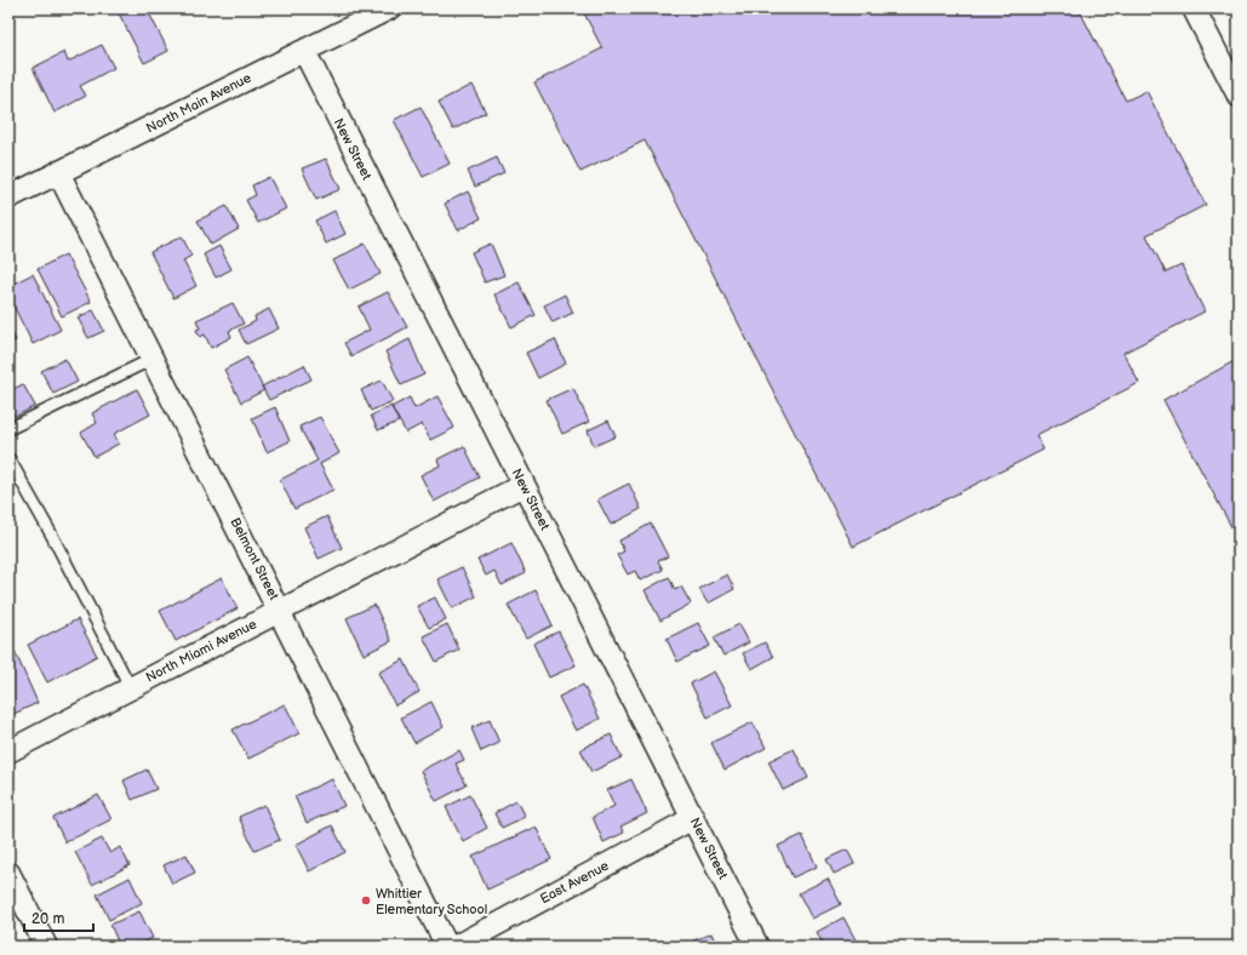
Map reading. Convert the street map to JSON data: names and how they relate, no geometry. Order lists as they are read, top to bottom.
{
  "streets": {
    "street": [
      "North Main Avenue",
      "New Street",
      "Belmont Street",
      "North Miami Avenue",
      "East Avenue"
    ]
  },
  "crossings": [
    ["North Main Avenue", "New Street"],
    ["North Main Avenue", "Belmont Street"],
    ["New Street", "North Miami Avenue"],
    ["New Street", "East Avenue"],
    ["Belmont Street", "North Miami Avenue"]
  ],
  "places": ["Whittier Elementary School"],
  "scale_bar": "20 m"
}
